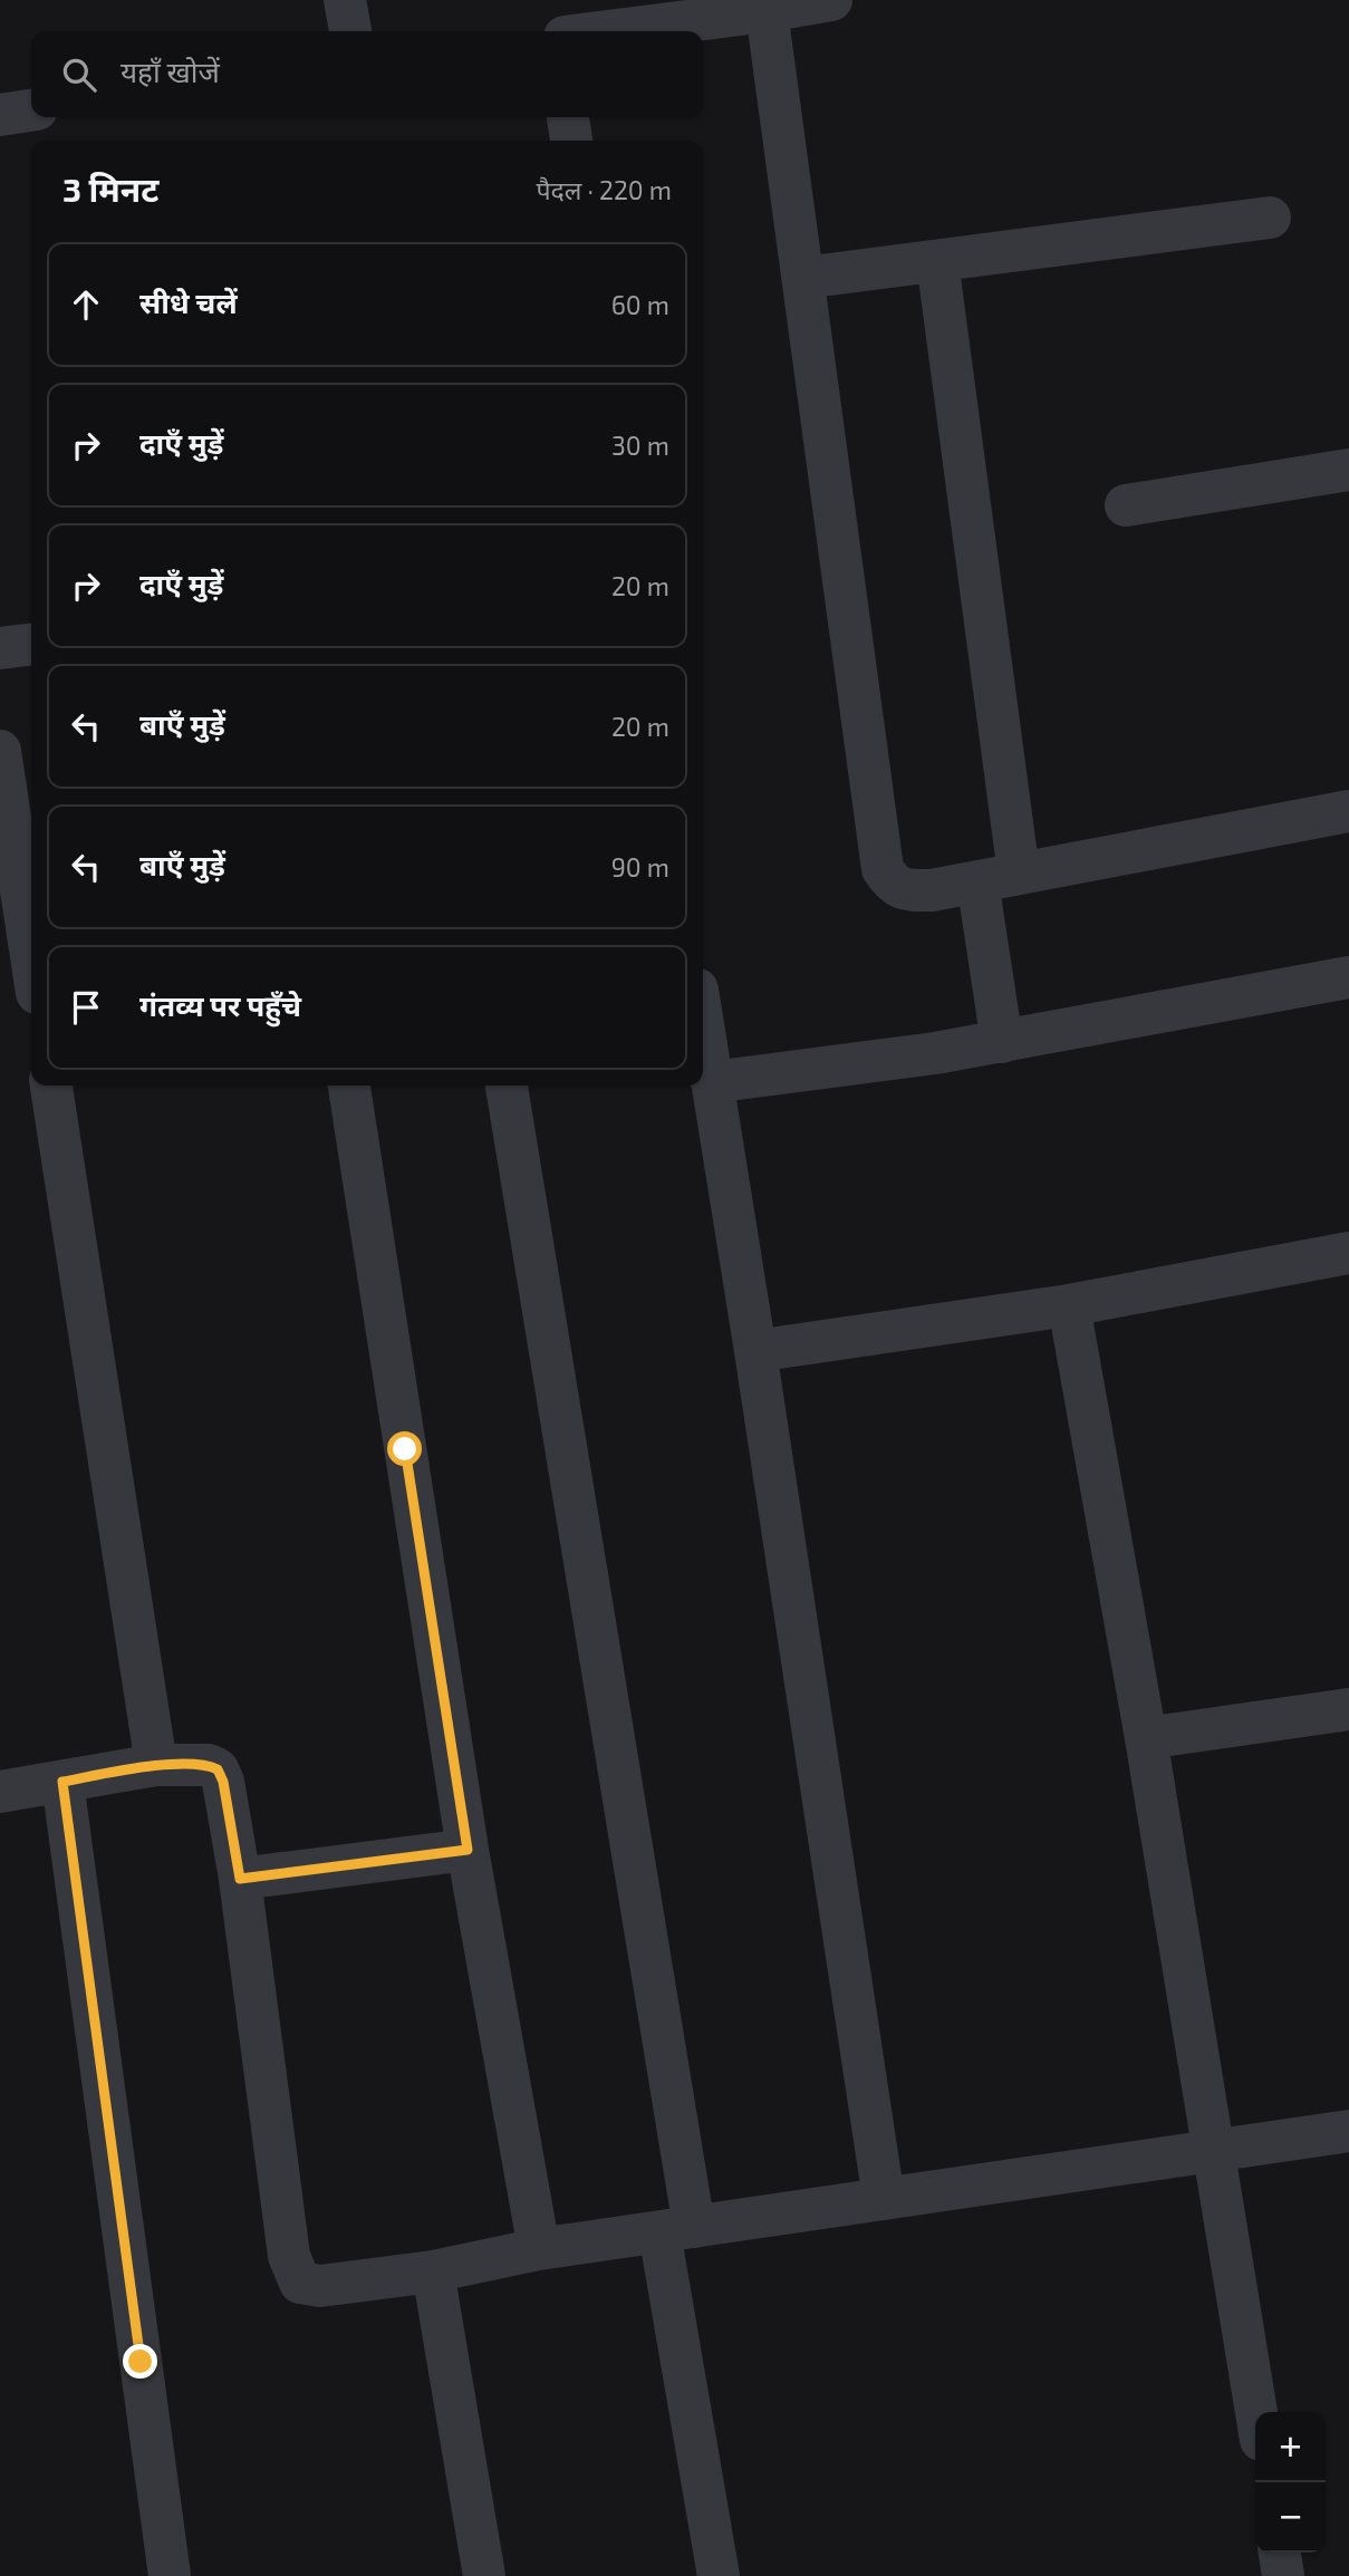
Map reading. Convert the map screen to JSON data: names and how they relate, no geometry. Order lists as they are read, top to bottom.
{
  "page": {
    "search": "यहाँ खोजें",
    "heading": ["3 मिनट", "पैदल · 220 m"],
    "list": [
      ["सीधे चलें", "60 m"],
      ["दाएँ मुड़ें", "30 m"],
      ["दाएँ मुड़ें", "20 m"],
      ["बाएँ मुड़ें", "20 m"],
      ["बाएँ मुड़ें", "90 m"],
      "गंतव्य पर पहुँचे"
    ],
    "map_buttons": ["+", "−"]
  }
}
